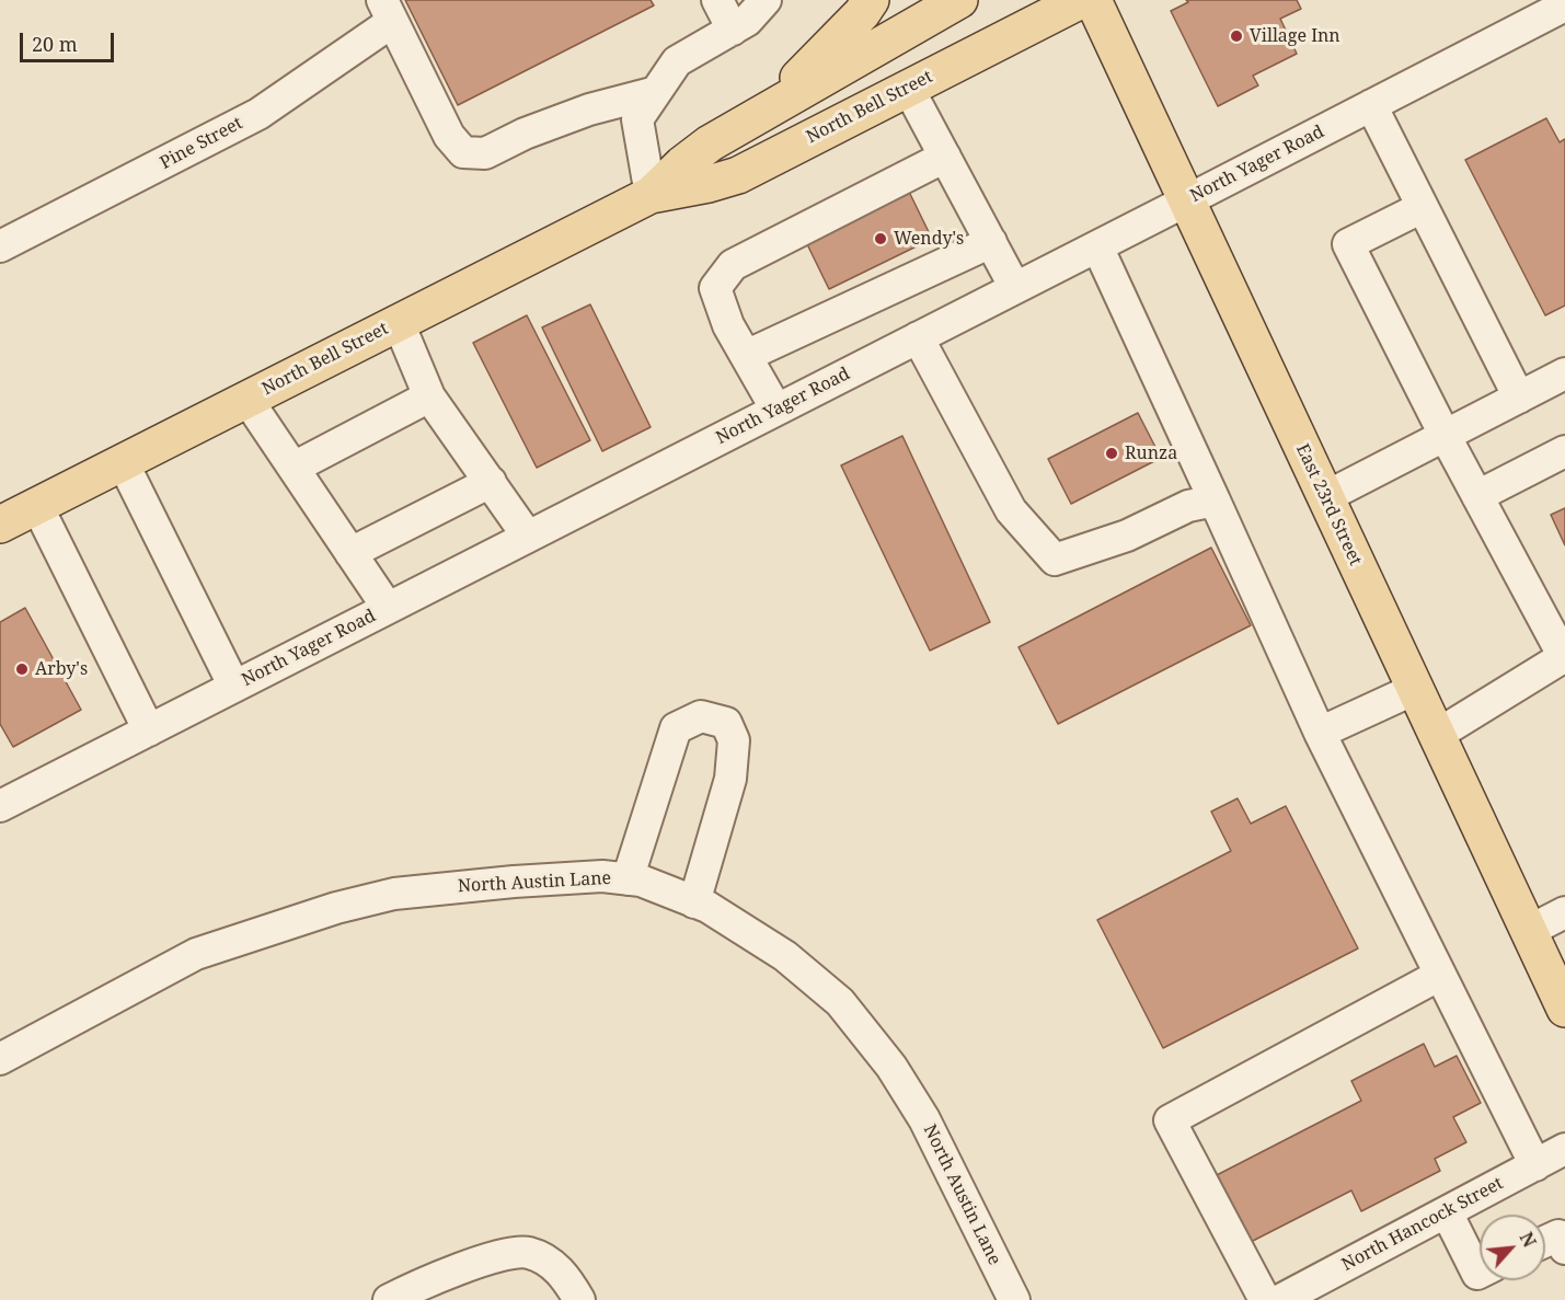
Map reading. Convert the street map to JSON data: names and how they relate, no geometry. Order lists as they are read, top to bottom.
{
  "streets": {
    "main road": ["North Bell Street", "East 23rd Street"],
    "street": [
      "Pine Street",
      "North Yager Road",
      "North Austin Lane",
      "North Hancock Street"
    ]
  },
  "crossings": [
    ["North Yager Road", "East 23rd Street"]
  ],
  "places": [
    "Village Inn",
    "Wendy's",
    "Runza",
    "Arby's"
  ],
  "scale_bar": "20 m",
  "north": "top right"
}
